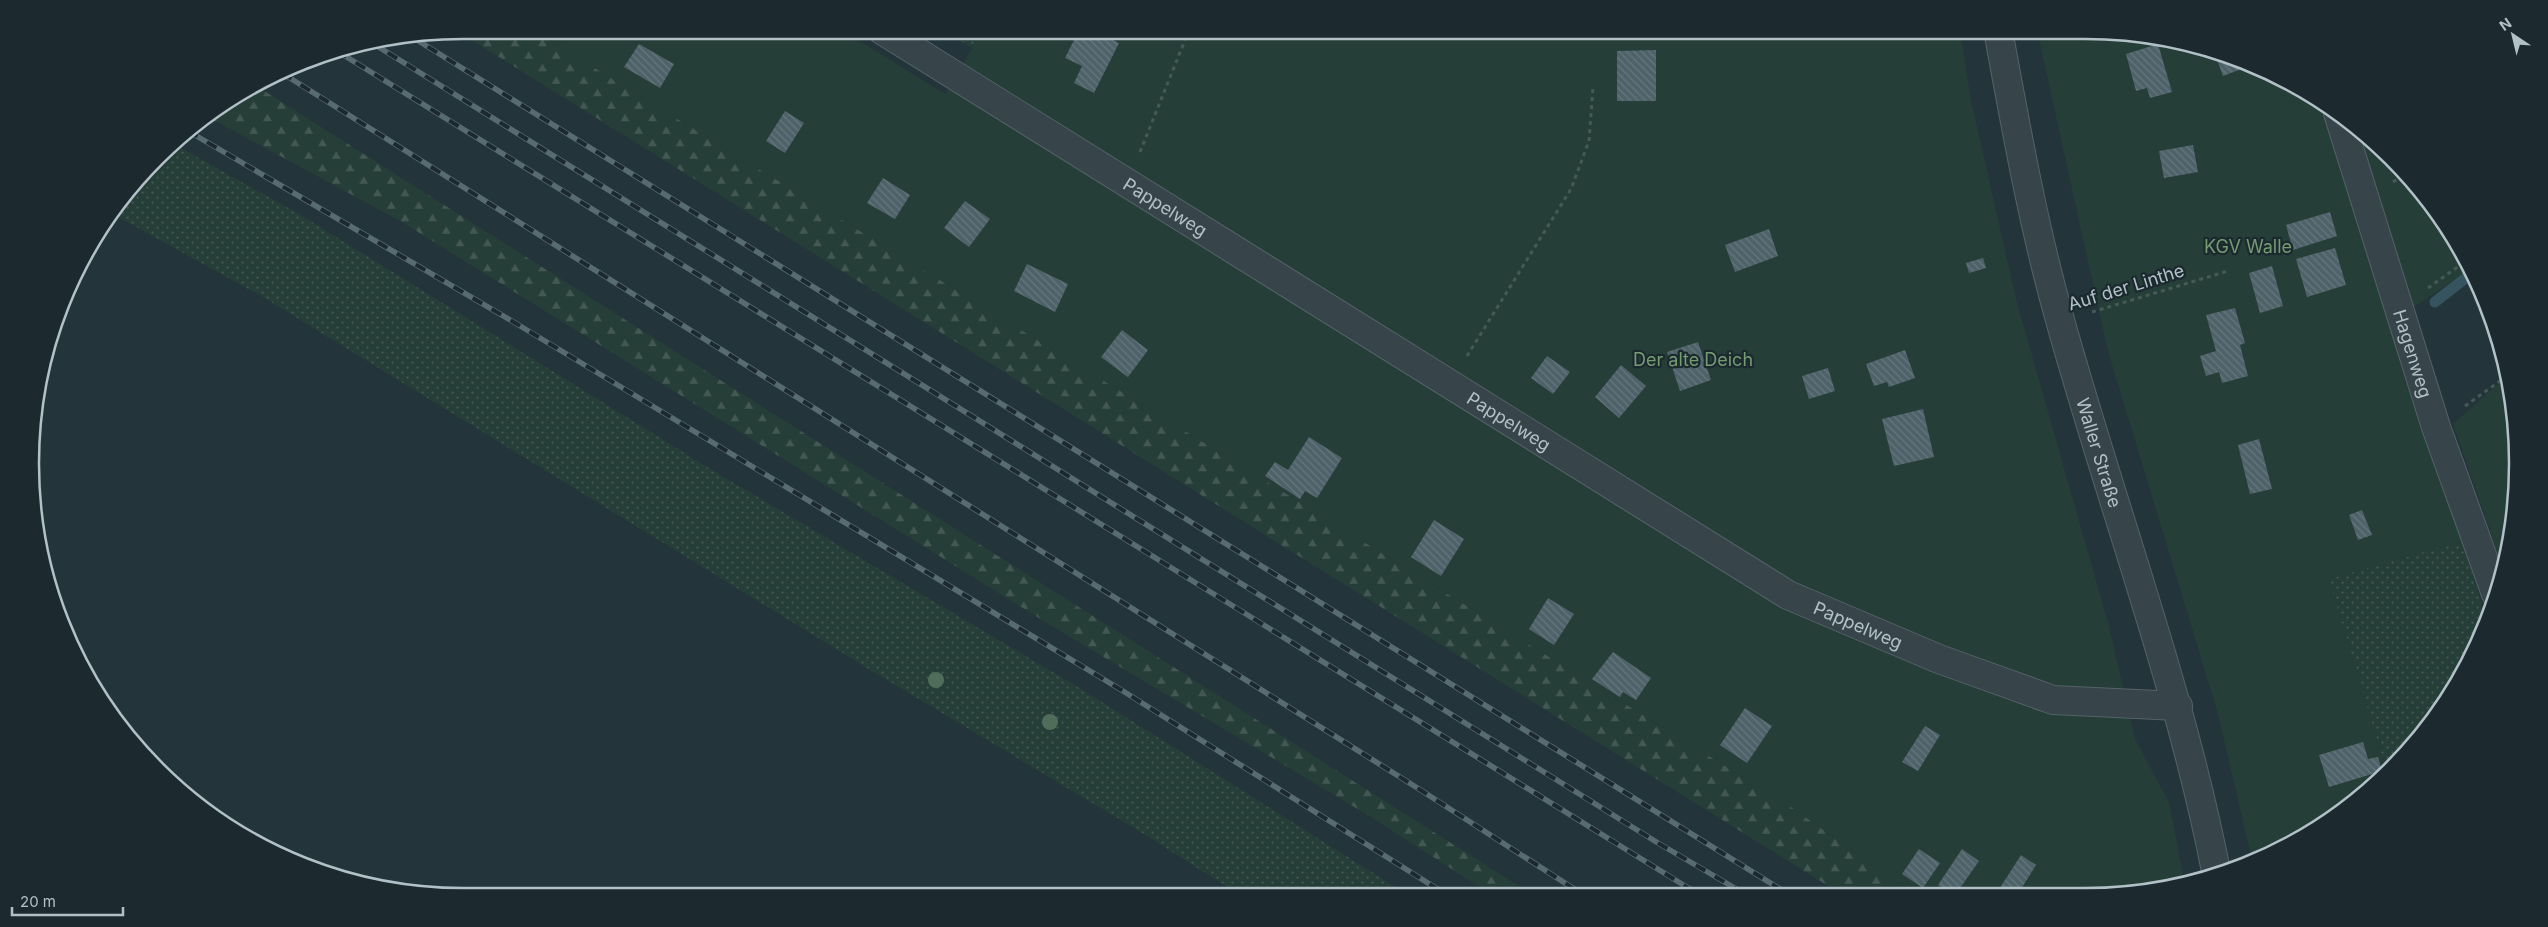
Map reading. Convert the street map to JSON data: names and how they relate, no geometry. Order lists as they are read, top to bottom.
{
  "streets": {
    "street": ["Pappelweg", "Hagenweg", "Waller Straße"],
    "path": ["Auf der Linthe"]
  },
  "crossings": [
    ["Pappelweg", "Waller Straße"],
    ["Auf der Linthe", "Waller Straße"]
  ],
  "parks": ["KGV Walle", "Der alte Deich"],
  "scale_bar": "20 m",
  "north": "top left"
}
